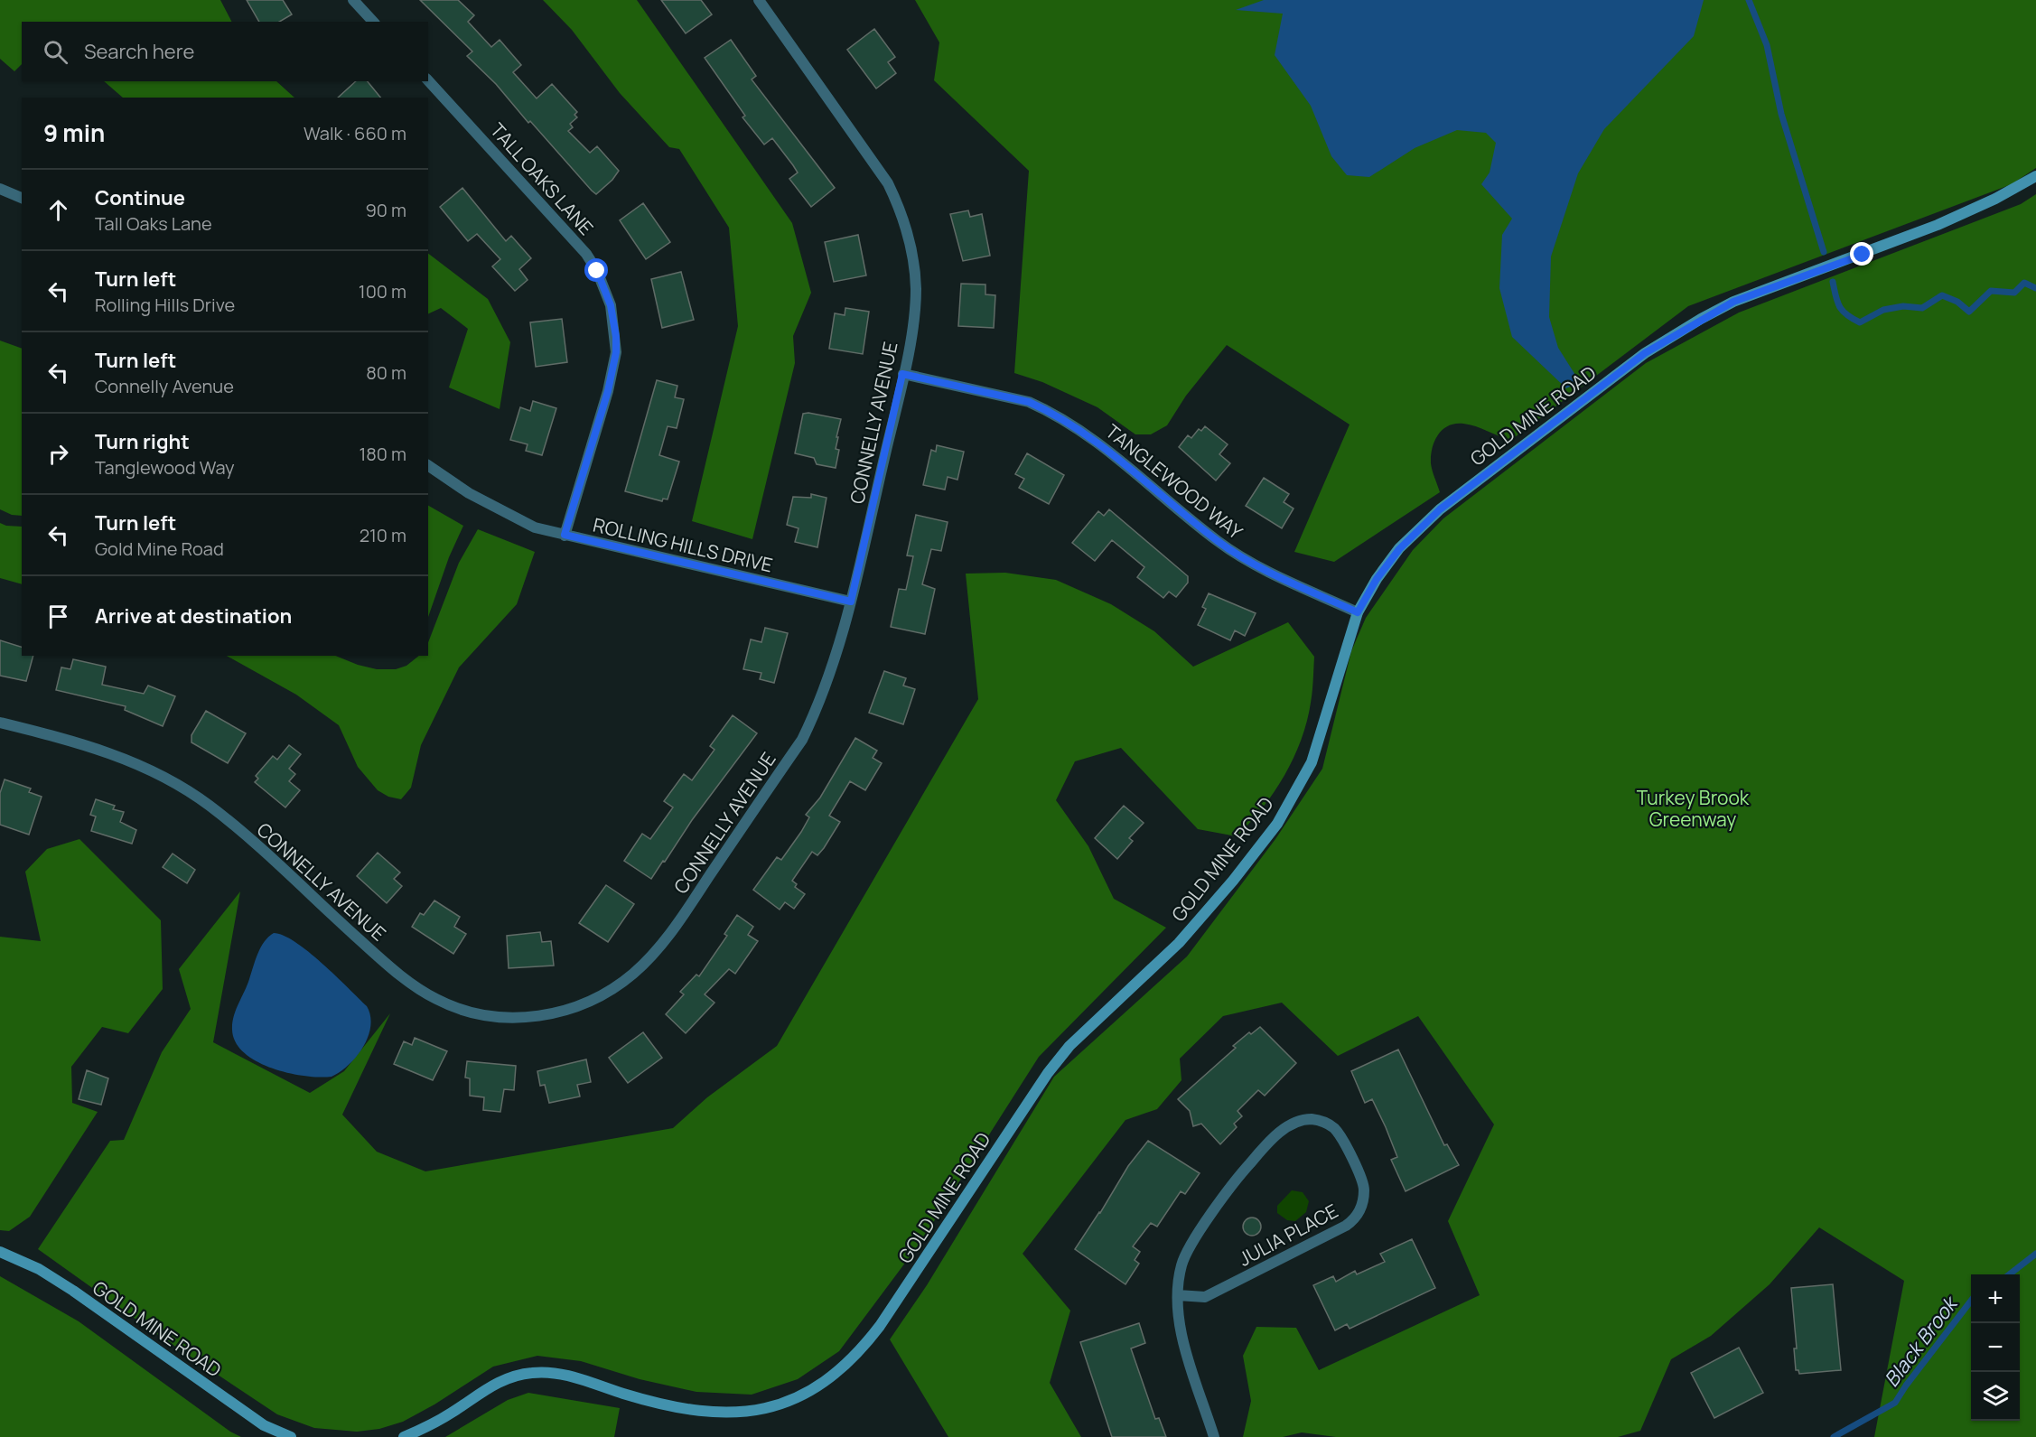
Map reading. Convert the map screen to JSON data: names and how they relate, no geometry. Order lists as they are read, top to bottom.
{
  "streets": {
    "street": [
      "TALL OAKS LANE",
      "GOLD MINE ROAD",
      "CONNELLY AVENUE",
      "TANGLEWOOD WAY",
      "ROLLING HILLS DRIVE",
      "JULIA PLACE"
    ]
  },
  "crossings": [
    ["TALL OAKS LANE", "ROLLING HILLS DRIVE"],
    ["GOLD MINE ROAD", "TANGLEWOOD WAY"],
    ["CONNELLY AVENUE", "TANGLEWOOD WAY"],
    ["CONNELLY AVENUE", "ROLLING HILLS DRIVE"]
  ],
  "water": ["Black Brook"],
  "parks": ["Turkey Brook Greenway"],
  "page": {
    "search": "Search here",
    "heading": ["9 min", "Walk · 660 m"],
    "list": [
      ["Continue", "Tall Oaks Lane", "90 m"],
      ["Turn left", "Rolling Hills Drive", "100 m"],
      ["Turn left", "Connelly Avenue", "80 m"],
      ["Turn right", "Tanglewood Way", "180 m"],
      ["Turn left", "Gold Mine Road", "210 m"],
      "Arrive at destination"
    ],
    "map_buttons": ["+", "−"]
  }
}
